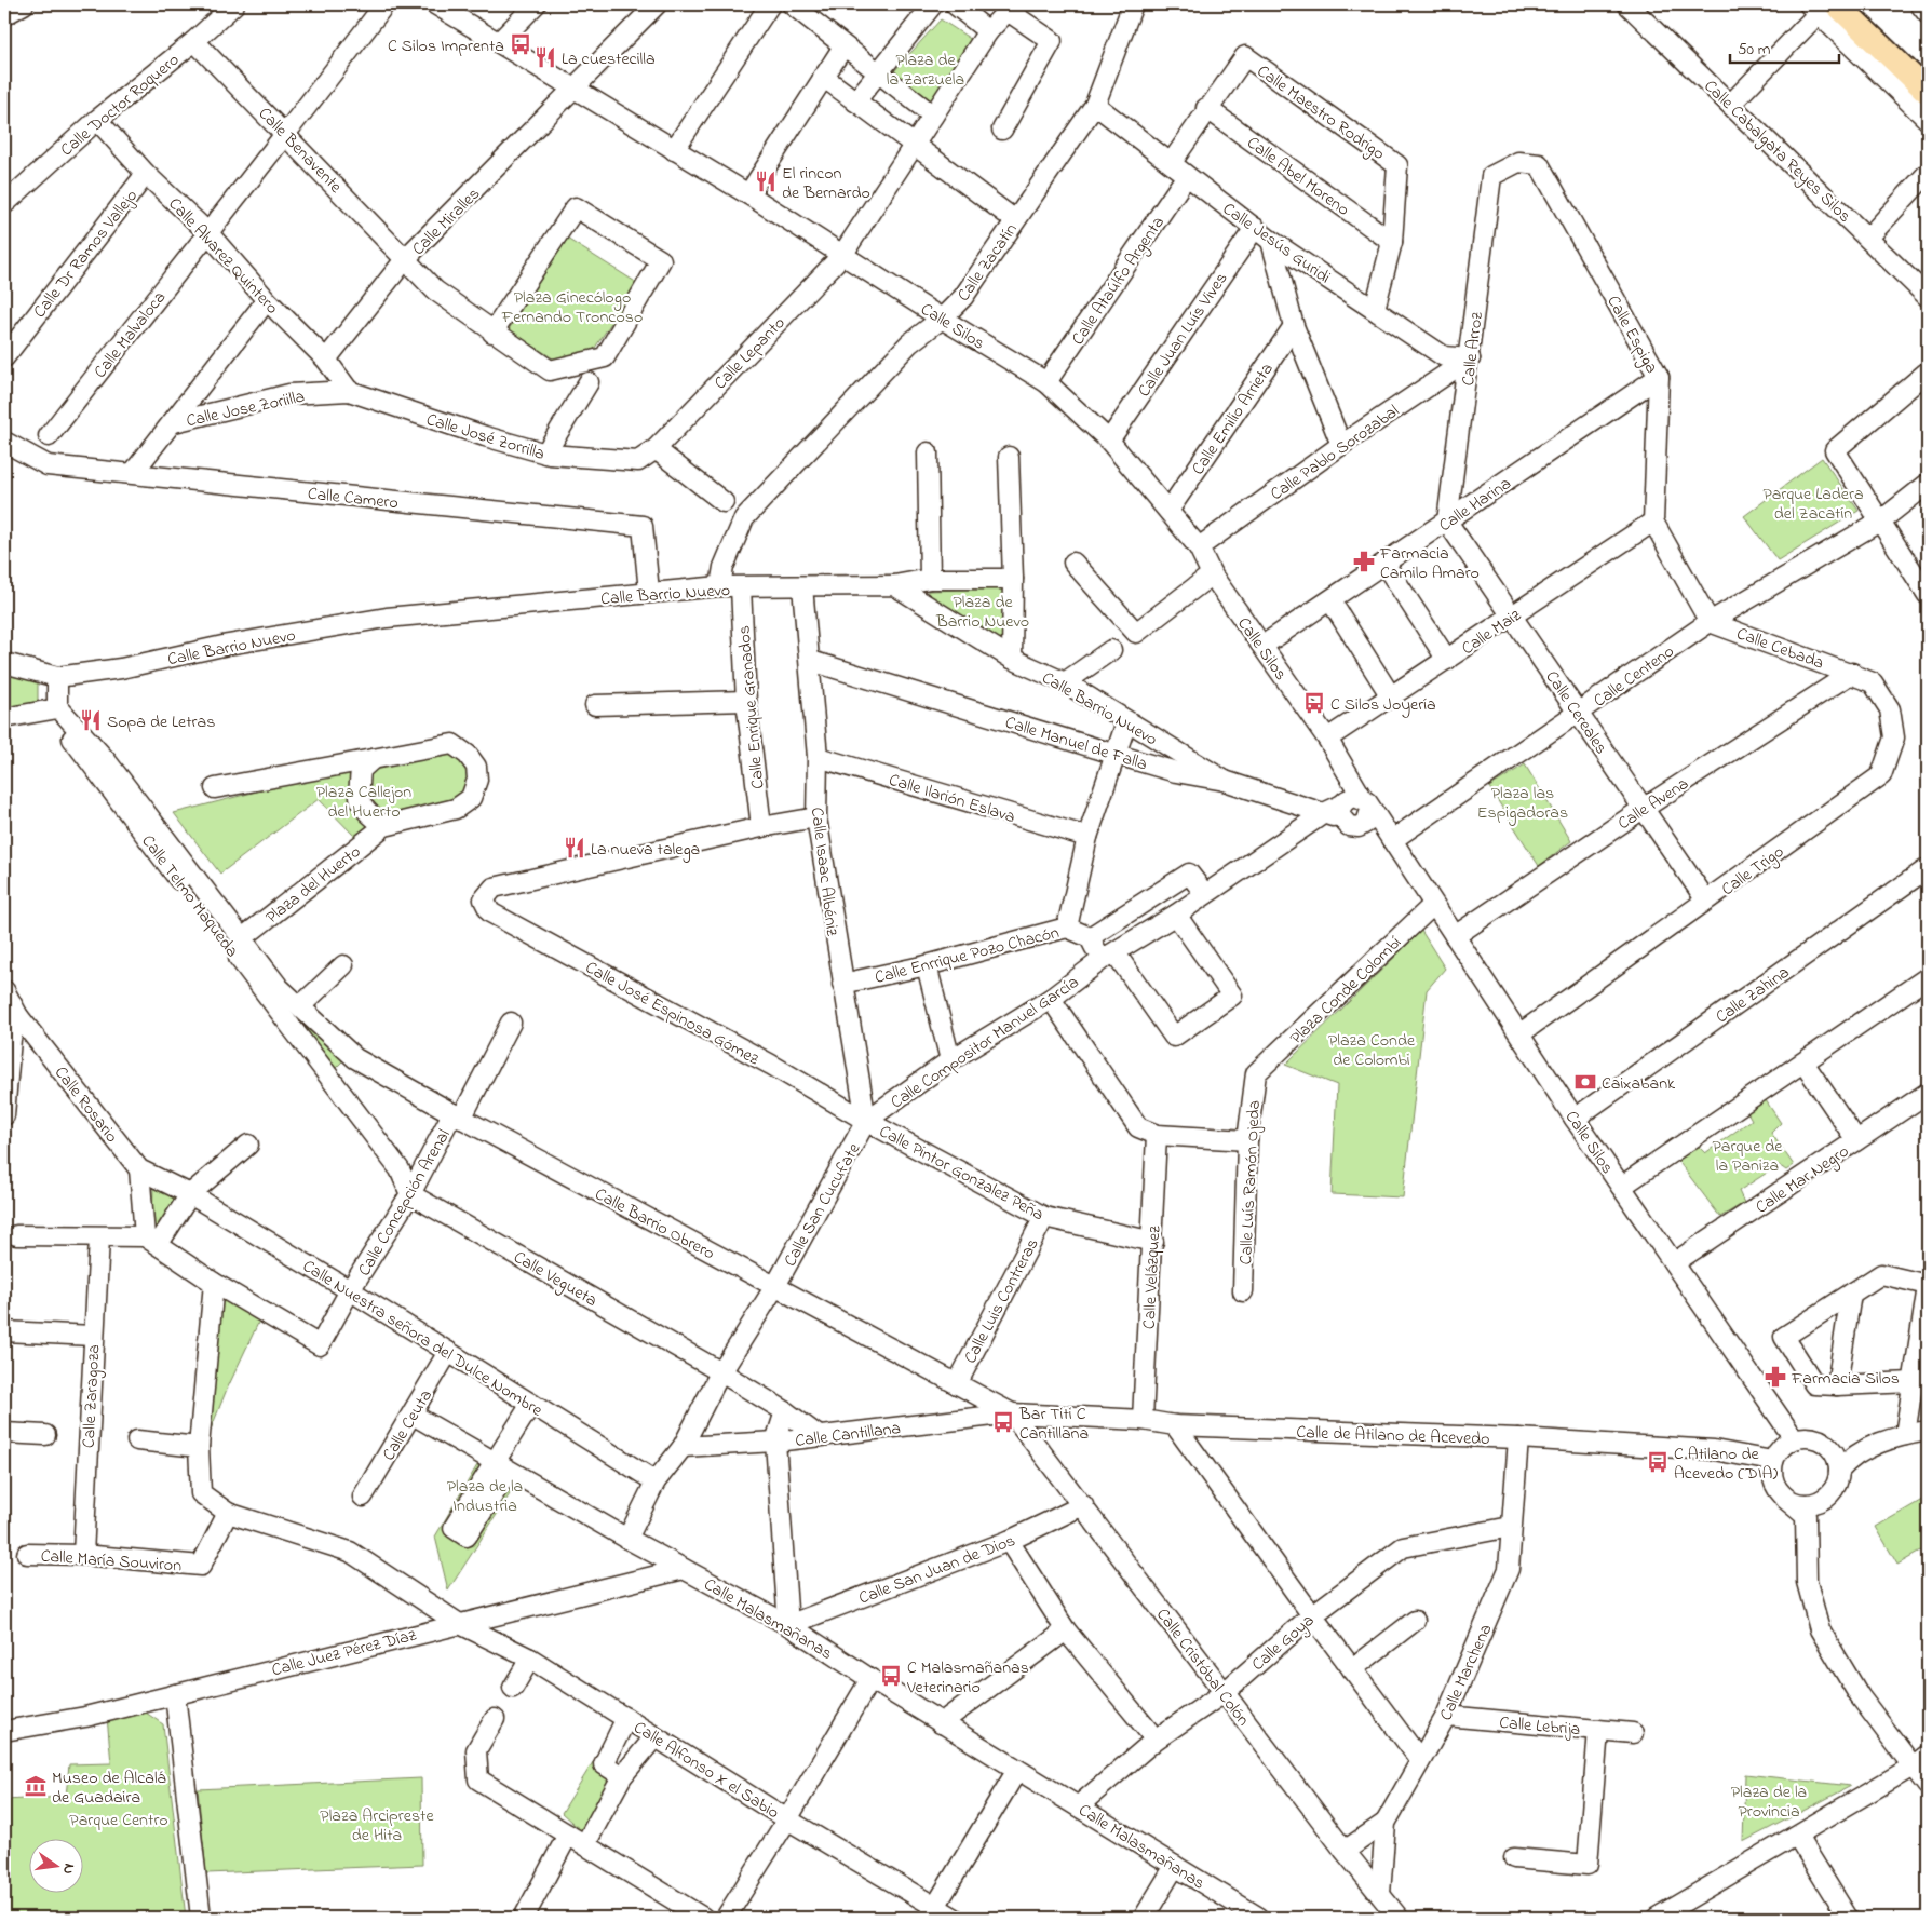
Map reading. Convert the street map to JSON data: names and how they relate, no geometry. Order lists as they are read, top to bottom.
{
  "streets": {
    "street": [
      "Calle Doctor Roquero",
      "Calle Maestro Rodrigo",
      "Calle Benavente",
      "Calle Cabalgata Reyes Silos",
      "Calle Abel Moreno",
      "Calle Miralles",
      "Calle Jesús Guridi",
      "Calle Dr Ramos Vallejo",
      "Calle Alvarez Quintero",
      "Calle Zacatín",
      "Calle Ataúlfo Argenta",
      "Calle Silos",
      "Calle Malvaloca",
      "Calle Juan Luís Vives",
      "Calle Espiga",
      "Calle Arroz",
      "Calle Lepanto",
      "Calle Jose Zoriilla",
      "Calle Emilio Arrieta",
      "Calle José Zorrilla",
      "Calle Pablo Sorozabal",
      "Calle Camero",
      "Calle Harina",
      "Calle Barrio Nuevo",
      "Calle Maiz",
      "Calle Cebada",
      "Calle Centeno",
      "Calle Enrique Granados",
      "Calle Cereales",
      "Calle Manuel de Falla",
      "Calle Ilarión Eslava",
      "Calle Avena",
      "Calle Trigo",
      "Calle Isaac Albéniz",
      "Plaza del Huerto",
      "Calle Telmo Maqueda",
      "Calle Enrrique Pozo Chacón",
      "Plaza Conde Colombí",
      "Calle Zahina",
      "Calle José Espinosa Gómez",
      "Calle Compositor Manuel García",
      "Calle Rosario",
      "Calle Pintor Gonzalez Peña",
      "Calle Mar Negro",
      "Calle Luís Ramón Ojeda",
      "Calle Concepción Arenal",
      "Calle San Cucufate",
      "Calle Barrio Obrero",
      "Calle Vegueta",
      "Calle Velázquez",
      "Calle Luis Contreras",
      "Calle Nuestra señora del Dulce Nombre",
      "Calle Zaragoza",
      "Calle Ceuta",
      "Calle Cantillana",
      "Calle de Atilano de Acevedo",
      "Calle María Souviron",
      "Calle San Juan de Dios",
      "Calle Malasmañanas",
      "Calle Goya",
      "Calle Juez Pérez Díaz",
      "Calle Cristóbal Colón",
      "Calle Marchena",
      "Calle Lebrija",
      "Calle Alfonso X el Sabio"
    ]
  },
  "crossings": [
    ["Calle Doctor Roquero", "Calle Benavente"],
    ["Calle Doctor Roquero", "Calle Alvarez Quintero"],
    ["Calle Maestro Rodrigo", "Calle Abel Moreno"],
    ["Calle Maestro Rodrigo", "Calle Jesús Guridi"],
    ["Calle Benavente", "Calle Miralles"],
    ["Calle Benavente", "Calle Malvaloca"],
    ["Calle Miralles", "Calle Alvarez Quintero"],
    ["Calle Miralles", "Calle Silos"],
    ["Calle Jesús Guridi", "Calle Zacatín"],
    ["Calle Jesús Guridi", "Calle Ataúlfo Argenta"],
    ["Calle Jesús Guridi", "Calle Juan Luís Vives"],
    ["Calle Jesús Guridi", "Calle Arroz"],
    ["Calle Jesús Guridi", "Calle Pablo Sorozabal"],
    ["Calle Dr Ramos Vallejo", "Calle Alvarez Quintero"],
    ["Calle Alvarez Quintero", "Calle Malvaloca"],
    ["Calle Alvarez Quintero", "Calle Jose Zoriilla"],
    ["Calle Alvarez Quintero", "Calle José Zorrilla"],
    ["Calle Zacatín", "Calle Silos"],
    ["Calle Zacatín", "Calle Barrio Nuevo"],
    ["Calle Ataúlfo Argenta", "Calle Silos"],
    ["Calle Silos", "Calle Juan Luís Vives"],
    ["Calle Silos", "Calle Lepanto"],
    ["Calle Silos", "Calle Emilio Arrieta"],
    ["Calle Silos", "Calle Pablo Sorozabal"],
    ["Calle Silos", "Calle Harina"],
    ["Calle Silos", "Calle Maiz"],
    ["Calle Silos", "Calle Centeno"],
    ["Calle Silos", "Calle Avena"],
    ["Calle Silos", "Calle Trigo"],
    ["Calle Silos", "Plaza Conde Colombí"],
    ["Calle Silos", "Calle Zahina"],
    ["Calle Silos", "Calle Compositor Manuel García"],
    ["Calle Silos", "Calle Mar Negro"],
    ["Calle Silos", "Calle de Atilano de Acevedo"],
    ["Calle Espiga", "Calle Arroz"],
    ["Calle Espiga", "Calle Harina"],
    ["Calle Espiga", "Calle Maiz"],
    ["Calle Arroz", "Calle Pablo Sorozabal"],
    ["Calle Arroz", "Calle Harina"],
    ["Calle Arroz", "Calle Cereales"],
    ["Calle Lepanto", "Calle José Zorrilla"],
    ["Calle Jose Zoriilla", "Calle José Zorrilla"],
    ["Calle Camero", "Calle Barrio Nuevo"],
    ["Calle Harina", "Calle Cereales"],
    ["Calle Barrio Nuevo", "Calle Enrique Granados"],
    ["Calle Barrio Nuevo", "Calle Manuel de Falla"],
    ["Calle Barrio Nuevo", "Calle Isaac Albéniz"],
    ["Calle Maiz", "Calle Cereales"],
    ["Calle Cebada", "Calle Centeno"],
    ["Calle Cebada", "Calle Avena"],
    ["Calle Cebada", "Calle Trigo"],
    ["Calle Centeno", "Calle Cereales"],
    ["Calle Enrique Granados", "Calle José Espinosa Gómez"],
    ["Calle Cereales", "Calle Avena"],
    ["Calle Cereales", "Calle Trigo"],
    ["Calle Manuel de Falla", "Calle Isaac Albéniz"],
    ["Calle Manuel de Falla", "Calle Compositor Manuel García"],
    ["Calle Ilarión Eslava", "Calle Isaac Albéniz"],
    ["Calle Avena", "Calle Trigo"],
    ["Calle Isaac Albéniz", "Calle Enrrique Pozo Chacón"],
    ["Calle Isaac Albéniz", "Calle José Espinosa Gómez"],
    ["Calle Isaac Albéniz", "Calle Compositor Manuel García"],
    ["Calle Isaac Albéniz", "Calle Pintor Gonzalez Peña"],
    ["Calle Isaac Albéniz", "Calle San Cucufate"],
    ["Plaza del Huerto", "Calle Telmo Maqueda"],
    ["Calle Telmo Maqueda", "Calle Barrio Obrero"],
    ["Plaza Conde Colombí", "Calle Luís Ramón Ojeda"],
    ["Calle José Espinosa Gómez", "Calle Compositor Manuel García"],
    ["Calle José Espinosa Gómez", "Calle Pintor Gonzalez Peña"],
    ["Calle José Espinosa Gómez", "Calle San Cucufate"],
    ["Calle Compositor Manuel García", "Calle Pintor Gonzalez Peña"],
    ["Calle Compositor Manuel García", "Calle San Cucufate"],
    ["Calle Rosario", "Calle Nuestra señora del Dulce Nombre"],
    ["Calle Pintor Gonzalez Peña", "Calle San Cucufate"],
    ["Calle Pintor Gonzalez Peña", "Calle Velázquez"],
    ["Calle Pintor Gonzalez Peña", "Calle Luis Contreras"],
    ["Calle Concepción Arenal", "Calle Barrio Obrero"],
    ["Calle Concepción Arenal", "Calle Vegueta"],
    ["Calle Concepción Arenal", "Calle Nuestra señora del Dulce Nombre"],
    ["Calle San Cucufate", "Calle Barrio Obrero"],
    ["Calle San Cucufate", "Calle Vegueta"],
    ["Calle San Cucufate", "Calle Nuestra señora del Dulce Nombre"],
    ["Calle San Cucufate", "Calle Cantillana"],
    ["Calle San Cucufate", "Calle Malasmañanas"],
    ["Calle Barrio Obrero", "Calle Luis Contreras"],
    ["Calle Barrio Obrero", "Calle Cantillana"],
    ["Calle Barrio Obrero", "Calle de Atilano de Acevedo"],
    ["Calle Barrio Obrero", "Calle Cristóbal Colón"],
    ["Calle Vegueta", "Calle Cantillana"],
    ["Calle Velázquez", "Calle de Atilano de Acevedo"],
    ["Calle Nuestra señora del Dulce Nombre", "Calle Ceuta"],
    ["Calle Zaragoza", "Calle María Souviron"],
    ["Calle Ceuta", "Calle Malasmañanas"],
    ["Calle Cantillana", "Calle de Atilano de Acevedo"],
    ["Calle Cantillana", "Calle Cristóbal Colón"],
    ["Calle de Atilano de Acevedo", "Calle Cristóbal Colón"],
    ["Calle de Atilano de Acevedo", "Calle Marchena"],
    ["Calle María Souviron", "Calle Alfonso X el Sabio"],
    ["Calle San Juan de Dios", "Calle Malasmañanas"],
    ["Calle San Juan de Dios", "Calle Cristóbal Colón"],
    ["Calle Malasmañanas", "Calle Goya"],
    ["Calle Malasmañanas", "Calle Juez Pérez Díaz"],
    ["Calle Goya", "Calle Cristóbal Colón"],
    ["Calle Goya", "Calle Marchena"],
    ["Calle Juez Pérez Díaz", "Calle Alfonso X el Sabio"],
    ["Calle Cristóbal Colón", "Calle Marchena"],
    ["Calle Marchena", "Calle Lebrija"]
  ],
  "parks": [
    "Plaza de la Zarzuela",
    "Plaza Ginecólogo Fernando Troncoso",
    "Parque Ladera del Zacatín",
    "Plaza de Barrio Nuevo",
    "Plaza Callejon del Huerto",
    "Plaza las Espigadoras",
    "Plaza Conde de Colombi",
    "Parque de la Paniza",
    "Plaza de la Industria",
    "Plaza de la Provincia",
    "Plaza Arcipreste de Hita",
    "Parque Centro"
  ],
  "places": {
    "bus stop": [
      "C Silos Imprenta",
      "C Silos Joyería",
      "Bar Titi C Cantillana",
      "C Atilano de Acevedo (DIA)",
      "C Malasmañanas Veterinario"
    ],
    "restaurant": [
      "La cuestecilla",
      "El rincon de Bernardo",
      "Sopa de Letras",
      "La nueva talega"
    ],
    "pharmacy": ["Farmacia Camilo Amaro", "Farmacia Silos"],
    "bank": ["Caixabank"],
    "museum": ["Museo de Alcalá de Guadaira"]
  },
  "scale_bar": "50 m",
  "north": "right"
}
